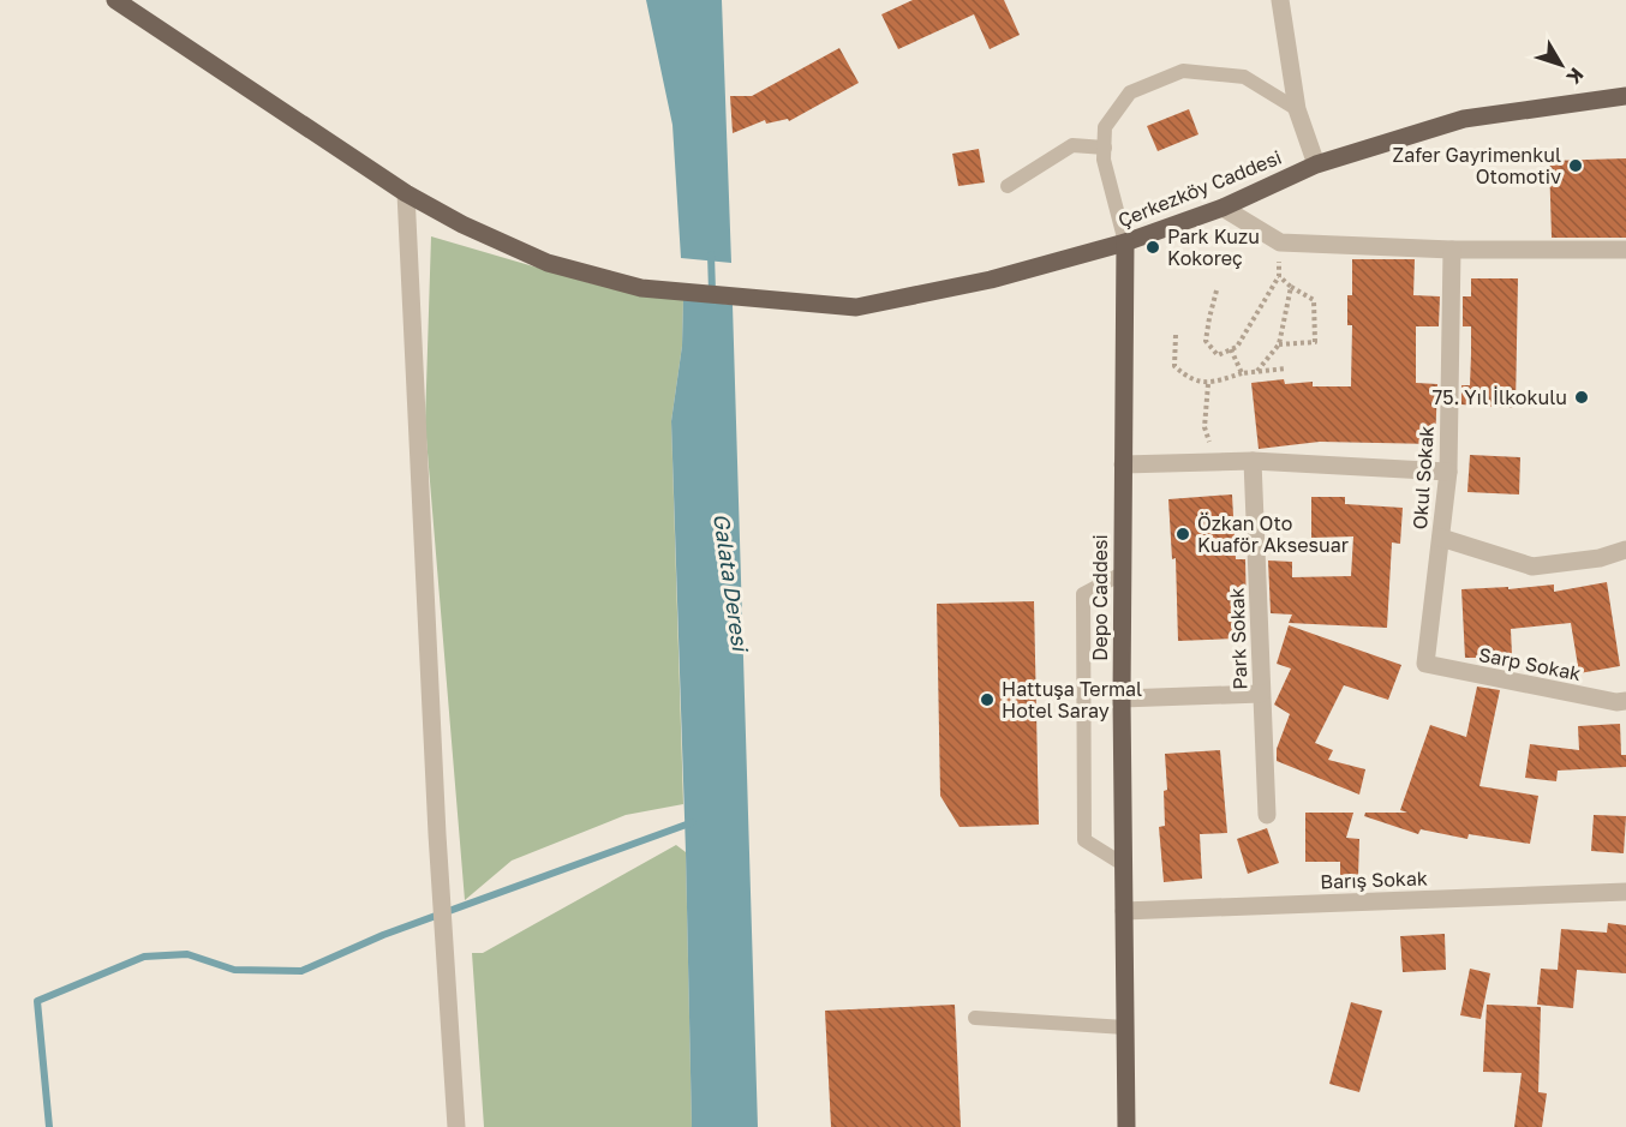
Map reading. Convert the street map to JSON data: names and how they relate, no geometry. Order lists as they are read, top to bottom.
{
  "streets": {
    "main road": ["Çerkezköy Caddesi", "Depo Caddesi"],
    "street": [
      "Okul Sokak",
      "Park Sokak",
      "Sarp Sokak",
      "Barış Sokak"
    ]
  },
  "crossings": [
    ["Çerkezköy Caddesi", "Depo Caddesi"],
    ["Okul Sokak", "Sarp Sokak"],
    ["Depo Caddesi", "Barış Sokak"]
  ],
  "water": ["Galata Deresi"],
  "places": [
    "Zafer Gayrimenkul Otomotiv",
    "Park Kuzu Kokoreç",
    "75. Yıl İlkokulu",
    "Özkan Oto Kuaför Aksesuar",
    "Hattuşa Termal Hotel Saray"
  ],
  "north": "bottom right"
}
